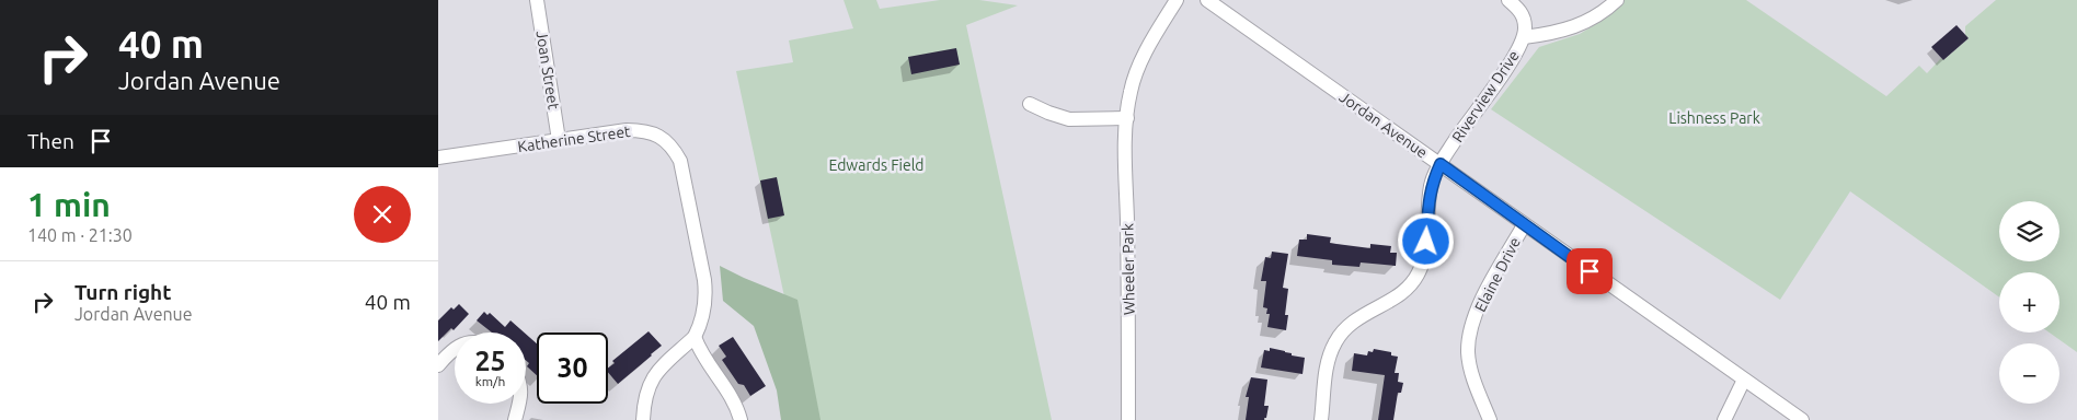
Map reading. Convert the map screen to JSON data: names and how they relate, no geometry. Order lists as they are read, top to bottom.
{
  "streets": {
    "street": [
      "Joan Street",
      "Riverview Drive",
      "Jordan Avenue",
      "Katherine Street",
      "Wheeler Park",
      "Elaine Drive"
    ]
  },
  "crossings": [
    ["Joan Street", "Katherine Street"],
    ["Riverview Drive", "Jordan Avenue"],
    ["Jordan Avenue", "Elaine Drive"]
  ],
  "parks": ["Lishness Park", "Edwards Field"],
  "page": {
    "turn": ["40 m", "Jordan Avenue"],
    "then": "Then",
    "heading": ["1 min", "140 m · 21:30"],
    "map_buttons": ["+", "−"],
    "list": [
      {
        "name": "Turn right",
        "note": "Jordan Avenue",
        "value": "40 m"
      }
    ],
    "speed": "25 km/h",
    "limit": "30"
  }
}
